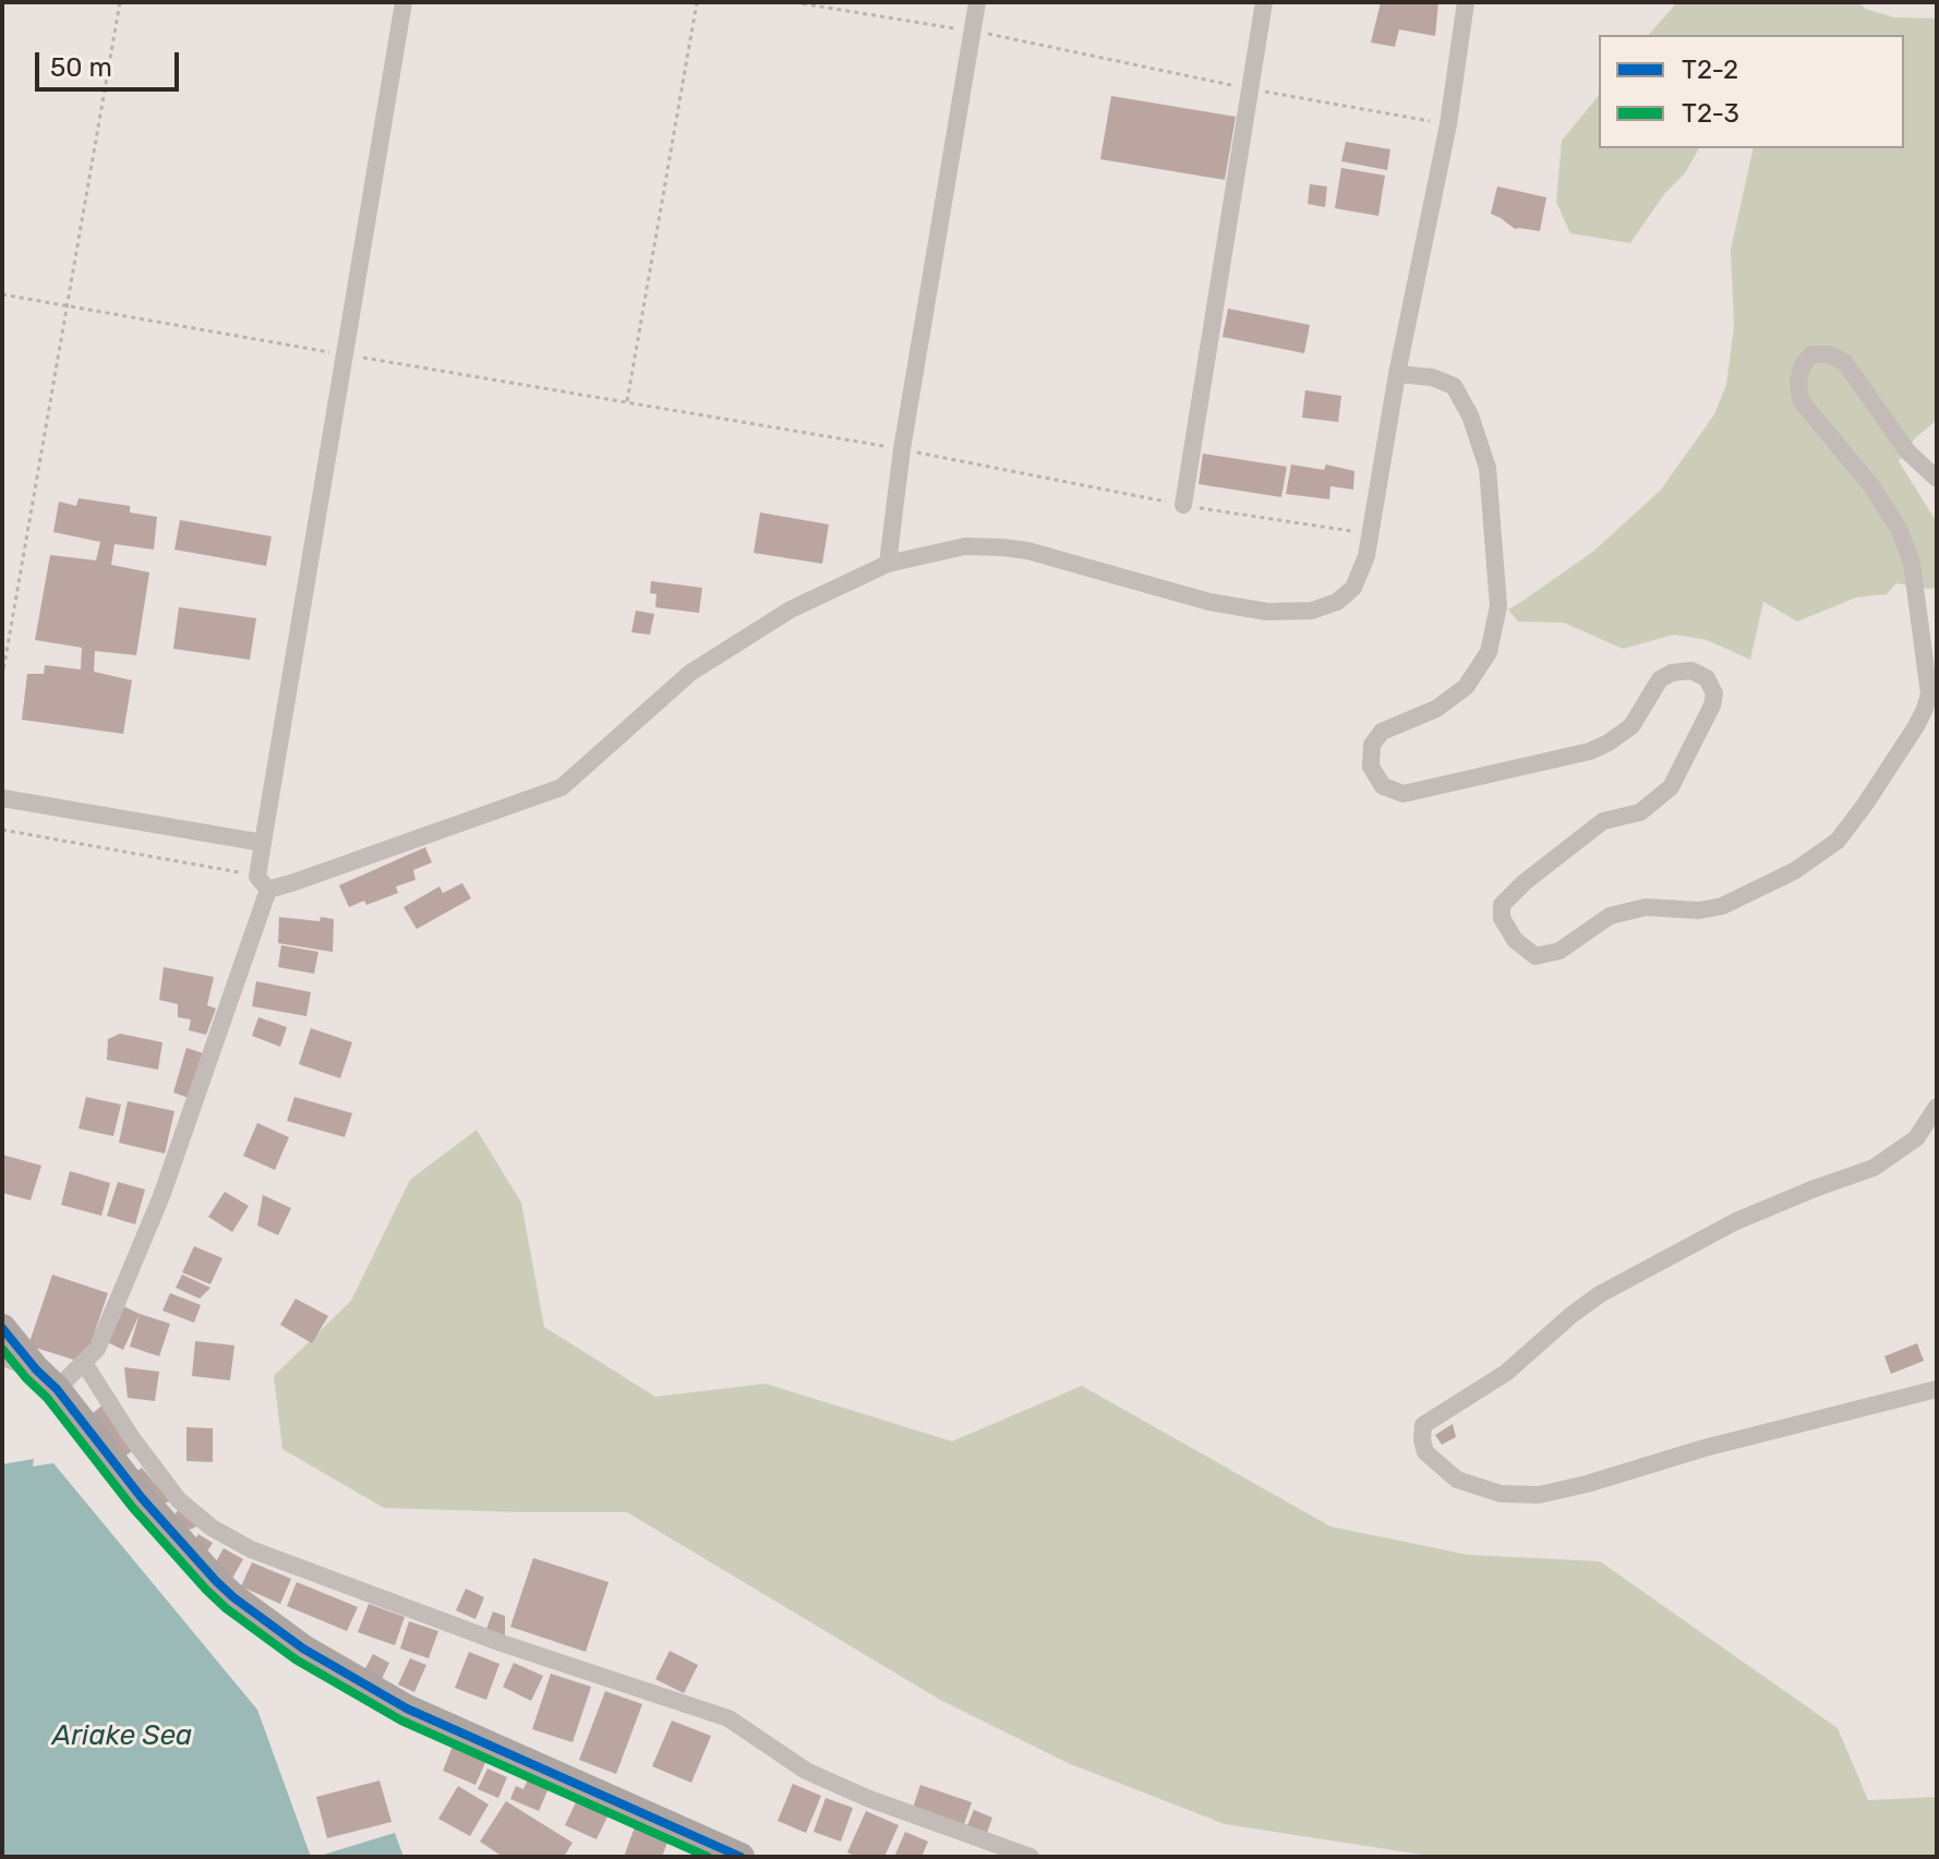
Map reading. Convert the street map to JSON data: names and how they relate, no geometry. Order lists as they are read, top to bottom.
{
  "water": ["Ariake Sea"],
  "lines": ["transit line T2-2", "transit line T2-3"],
  "legend": ["T2-2", "T2-3"],
  "scale_bar": "50 m"
}
